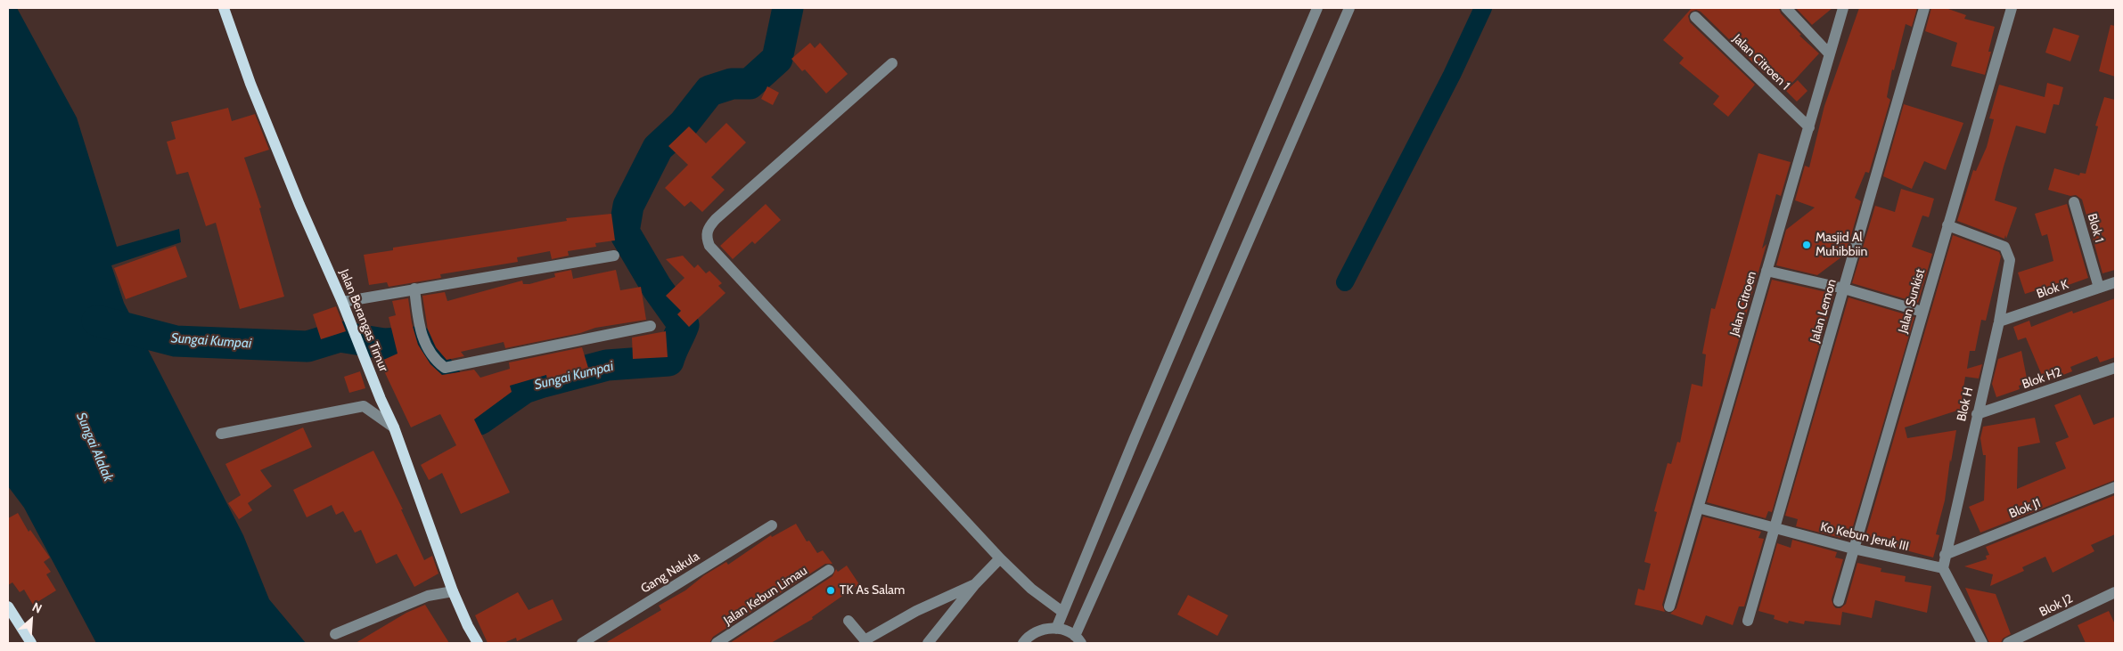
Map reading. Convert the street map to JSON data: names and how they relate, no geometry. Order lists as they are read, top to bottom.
{
  "streets": {
    "main road": ["Jalan Berangas Timur"],
    "street": [
      "Jalan Citroen 1",
      "Blok 1",
      "Blok K",
      "Jalan Sunkist",
      "Jalan Citroen",
      "Jalan Lemon",
      "Blok H2",
      "Blok H",
      "Blok J1",
      "Ko Kebun Jeruk III",
      "Gang Nakula",
      "Jalan Kebun Limau",
      "Blok J2"
    ]
  },
  "crossings": [
    ["Jalan Citroen 1", "Jalan Citroen"],
    ["Blok 1", "Blok K"],
    ["Blok K", "Blok H"],
    ["Jalan Sunkist", "Blok H"],
    ["Jalan Sunkist", "Ko Kebun Jeruk III"],
    ["Jalan Citroen", "Ko Kebun Jeruk III"],
    ["Jalan Lemon", "Ko Kebun Jeruk III"],
    ["Blok H2", "Blok H"],
    ["Blok H", "Blok J1"],
    ["Blok H", "Ko Kebun Jeruk III"]
  ],
  "water": ["Sungai Kumpai", "Sungai Alalak"],
  "places": ["Masjid Al Muhibbiin", "TK As Salam"],
  "north": "top right"
}
